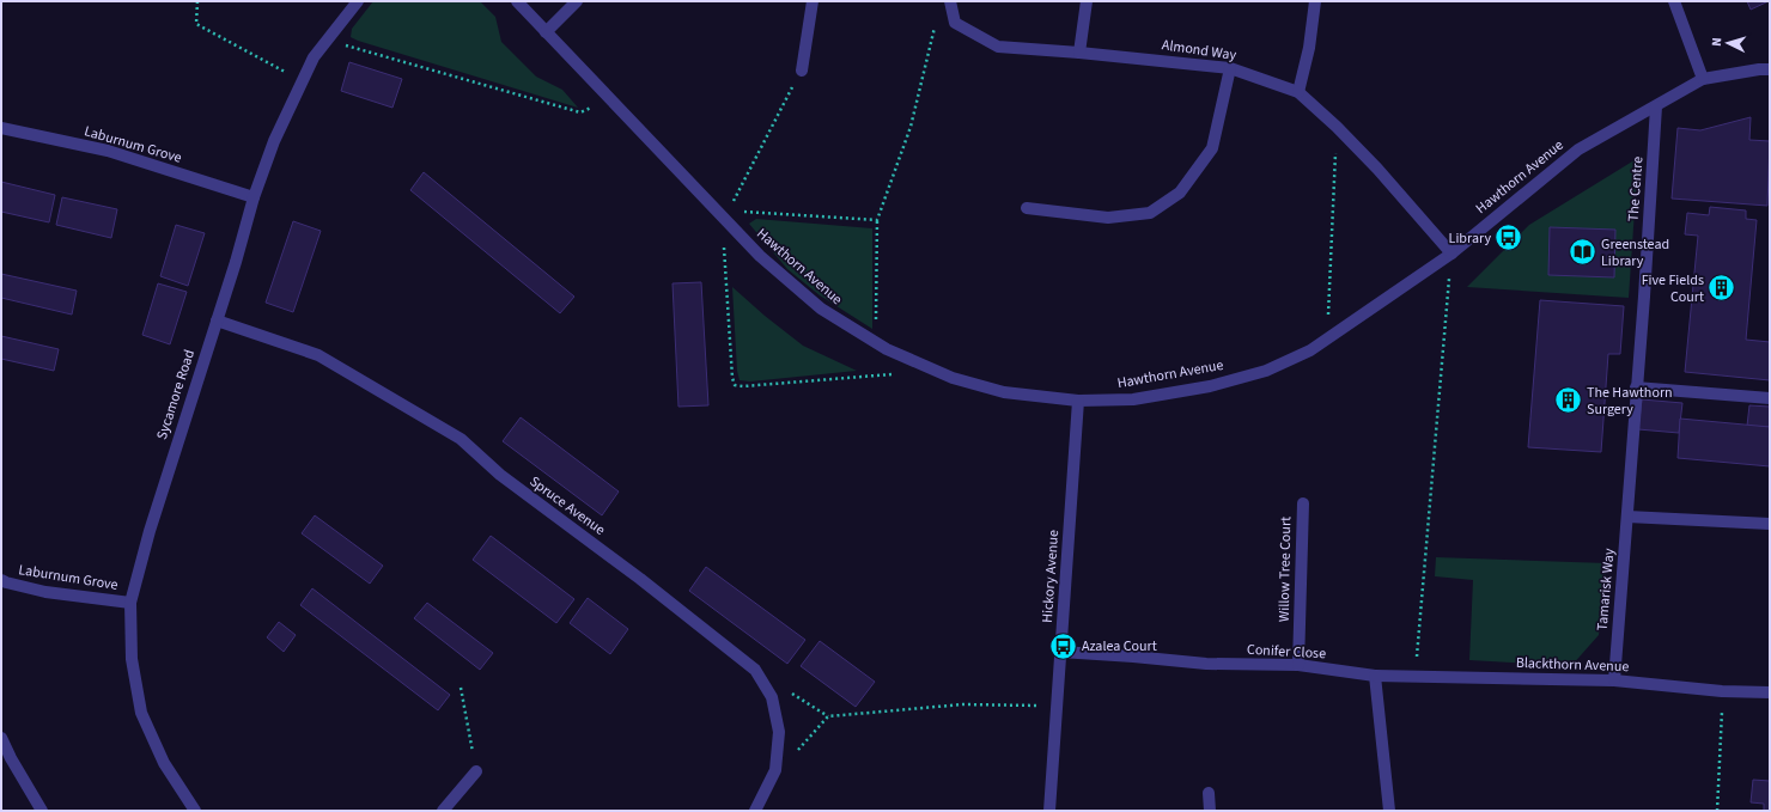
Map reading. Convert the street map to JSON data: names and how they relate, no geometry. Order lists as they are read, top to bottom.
{
  "streets": {
    "street": [
      "Almond Way",
      "Laburnum Grove",
      "Hawthorn Avenue",
      "The Centre",
      "Sycamore Road",
      "Spruce Avenue",
      "Willow Tree Court",
      "Hickory Avenue",
      "Tamarisk Way",
      "Conifer Close",
      "Blackthorn Avenue"
    ]
  },
  "crossings": [
    ["Almond Way", "Hawthorn Avenue"],
    ["Laburnum Grove", "Sycamore Road"],
    ["Hawthorn Avenue", "The Centre"],
    ["Hawthorn Avenue", "Hickory Avenue"],
    ["The Centre", "Tamarisk Way"],
    ["Sycamore Road", "Spruce Avenue"],
    ["Willow Tree Court", "Conifer Close"],
    ["Hickory Avenue", "Conifer Close"],
    ["Tamarisk Way", "Blackthorn Avenue"],
    ["Conifer Close", "Blackthorn Avenue"]
  ],
  "places": {
    "bus stop": ["Library", "Azalea Court"],
    "library": ["Greenstead Library"],
    "building": ["Five Fields Court", "The Hawthorn Surgery"]
  },
  "north": "left"
}
